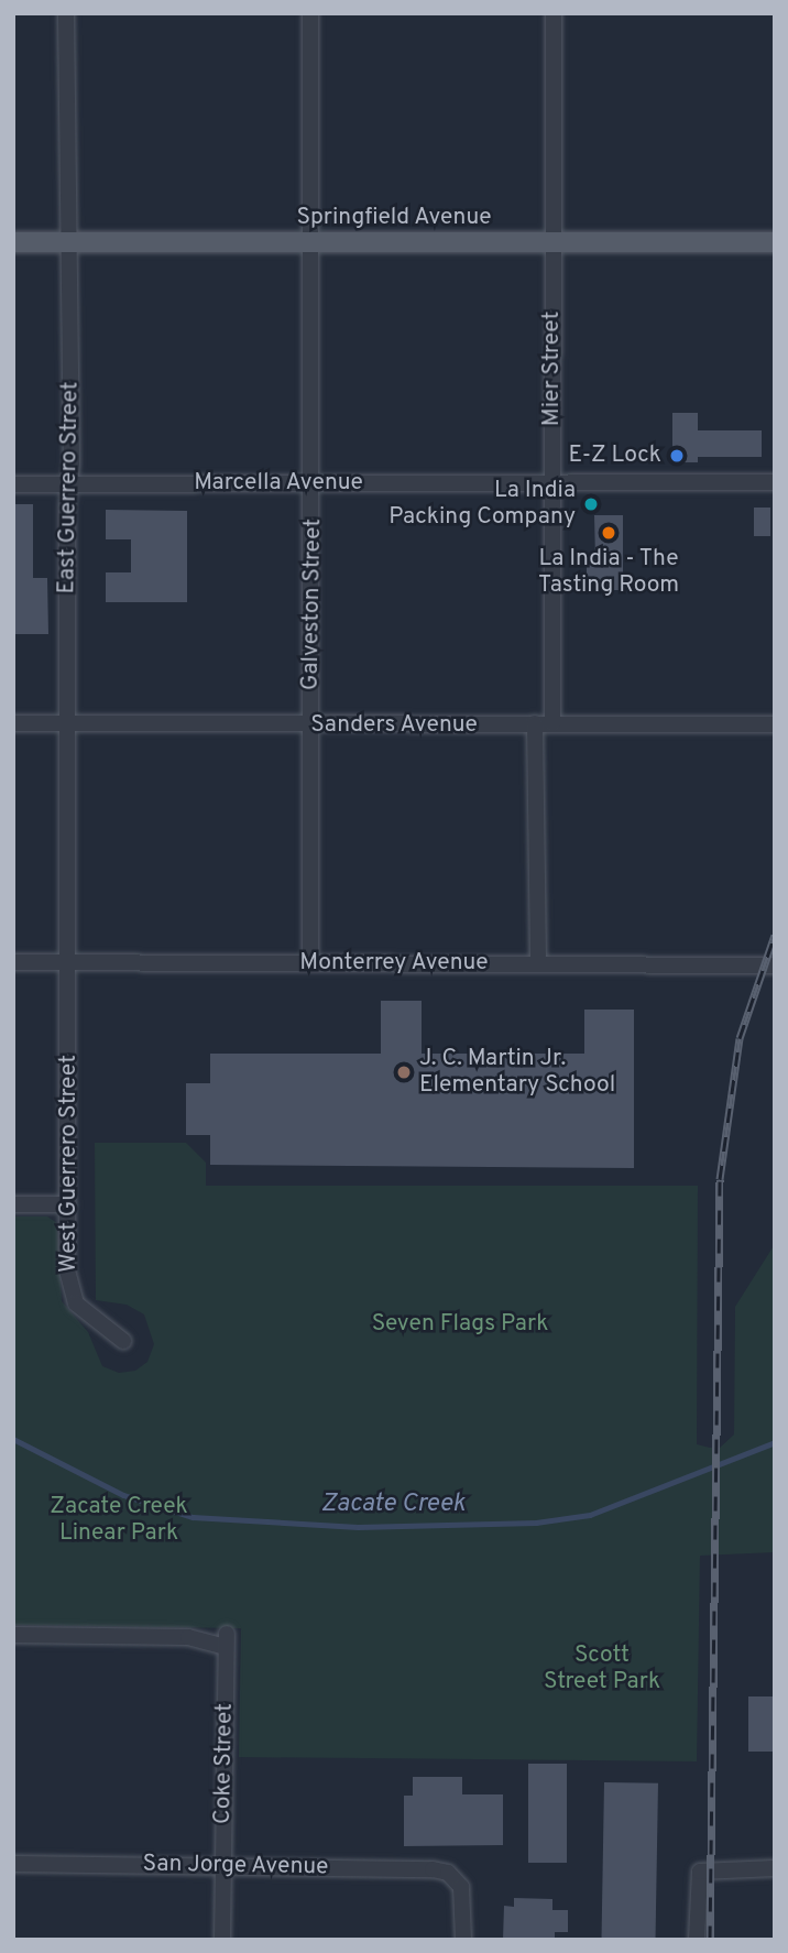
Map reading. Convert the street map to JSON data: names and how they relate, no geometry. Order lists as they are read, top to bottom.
{
  "streets": {
    "main road": ["Springfield Avenue"],
    "street": [
      "Mier Street",
      "Marcella Avenue",
      "East Guerrero Street",
      "Galveston Street",
      "Sanders Avenue",
      "Monterrey Avenue",
      "West Guerrero Street",
      "Coke Street",
      "San Jorge Avenue"
    ]
  },
  "crossings": [
    ["Springfield Avenue", "Mier Street"],
    ["Springfield Avenue", "East Guerrero Street"],
    ["Springfield Avenue", "Galveston Street"],
    ["Mier Street", "Marcella Avenue"],
    ["Mier Street", "Sanders Avenue"],
    ["Marcella Avenue", "East Guerrero Street"],
    ["Marcella Avenue", "Galveston Street"],
    ["East Guerrero Street", "Sanders Avenue"],
    ["East Guerrero Street", "Monterrey Avenue"],
    ["East Guerrero Street", "West Guerrero Street"],
    ["Galveston Street", "Sanders Avenue"],
    ["Galveston Street", "Monterrey Avenue"],
    ["Monterrey Avenue", "West Guerrero Street"],
    ["Coke Street", "San Jorge Avenue"]
  ],
  "water": ["Zacate Creek"],
  "parks": ["Seven Flags Park", "Zacate Creek Linear Park", "Scott Street Park"],
  "places": [
    "E-Z Lock",
    "La India Packing Company",
    "La India - The Tasting Room",
    "J. C. Martin Jr. Elementary School"
  ]
}
